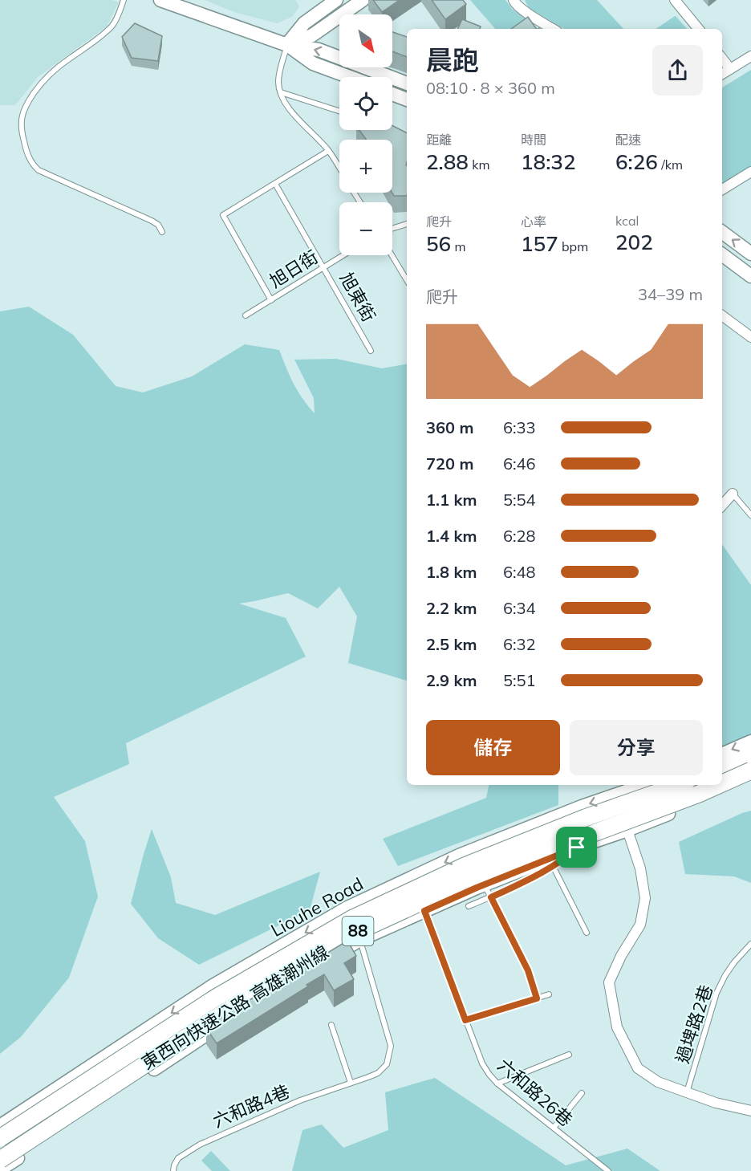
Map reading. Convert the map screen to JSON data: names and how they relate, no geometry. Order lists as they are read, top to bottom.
{
  "streets": {
    "highway": ["88", "東西向快速公路 高雄潮州線"],
    "main road": ["Liouhe Road"],
    "lane": [
      "旭日街",
      "旭東街",
      "過埤路2巷",
      "六和路26巷",
      "六和路4巷"
    ]
  },
  "crossings": [
    ["旭日街", "旭東街"]
  ],
  "north": "bottom right",
  "page": {
    "map_buttons": ["+", "−"],
    "heading": ["晨跑", "08:10 · 8 × 360 m"],
    "stats": [
      ["距離", "2.88 km"],
      ["時間", "18:32"],
      ["配速", "6:26 /km"],
      ["爬升", "56 m"],
      ["心率", "157 bpm"],
      ["kcal", "202"]
    ],
    "chart": ["爬升", "34–39 m"],
    "list": [
      {
        "name": "360 m",
        "note": "6:33"
      },
      {
        "name": "720 m",
        "note": "6:46"
      },
      {
        "name": "1.1 km",
        "note": "5:54"
      },
      {
        "name": "1.4 km",
        "note": "6:28"
      },
      {
        "name": "1.8 km",
        "note": "6:48"
      },
      {
        "name": "2.2 km",
        "note": "6:34"
      },
      {
        "name": "2.5 km",
        "note": "6:32"
      },
      {
        "name": "2.9 km",
        "note": "5:51"
      }
    ],
    "buttons": ["儲存", "分享"]
  }
}
